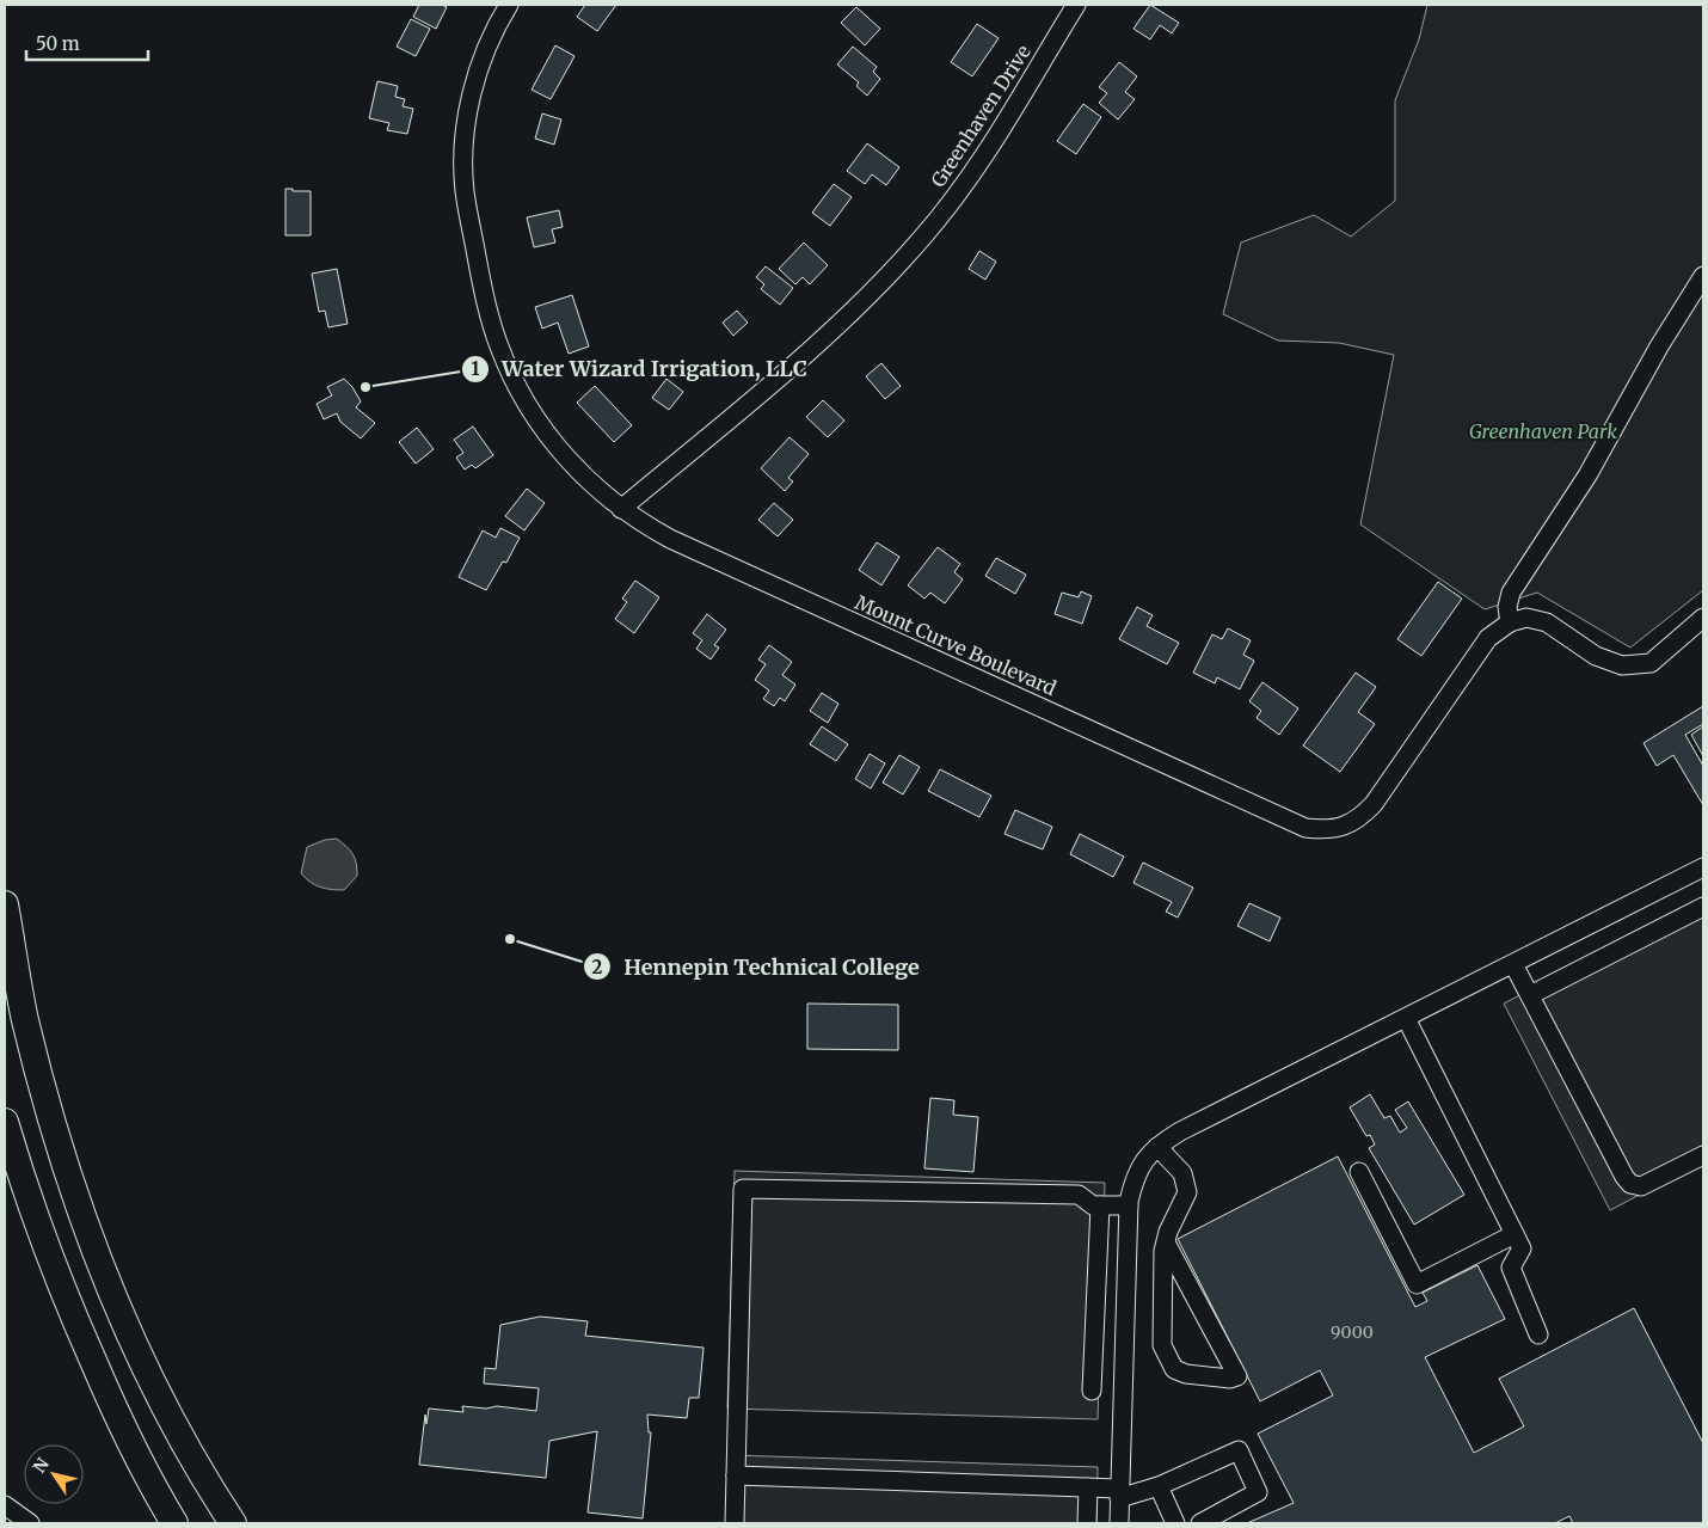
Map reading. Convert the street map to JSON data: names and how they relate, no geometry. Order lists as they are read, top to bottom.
{
  "streets": {
    "street": ["Greenhaven Drive", "Mount Curve Boulevard"]
  },
  "crossings": [
    ["Greenhaven Drive", "Mount Curve Boulevard"]
  ],
  "parks": ["Greenhaven Park"],
  "places": ["Water Wizard Irrigation, LLC", "Hennepin Technical College"],
  "house_numbers": ["9000"],
  "scale_bar": "50 m",
  "north": "top left"
}
